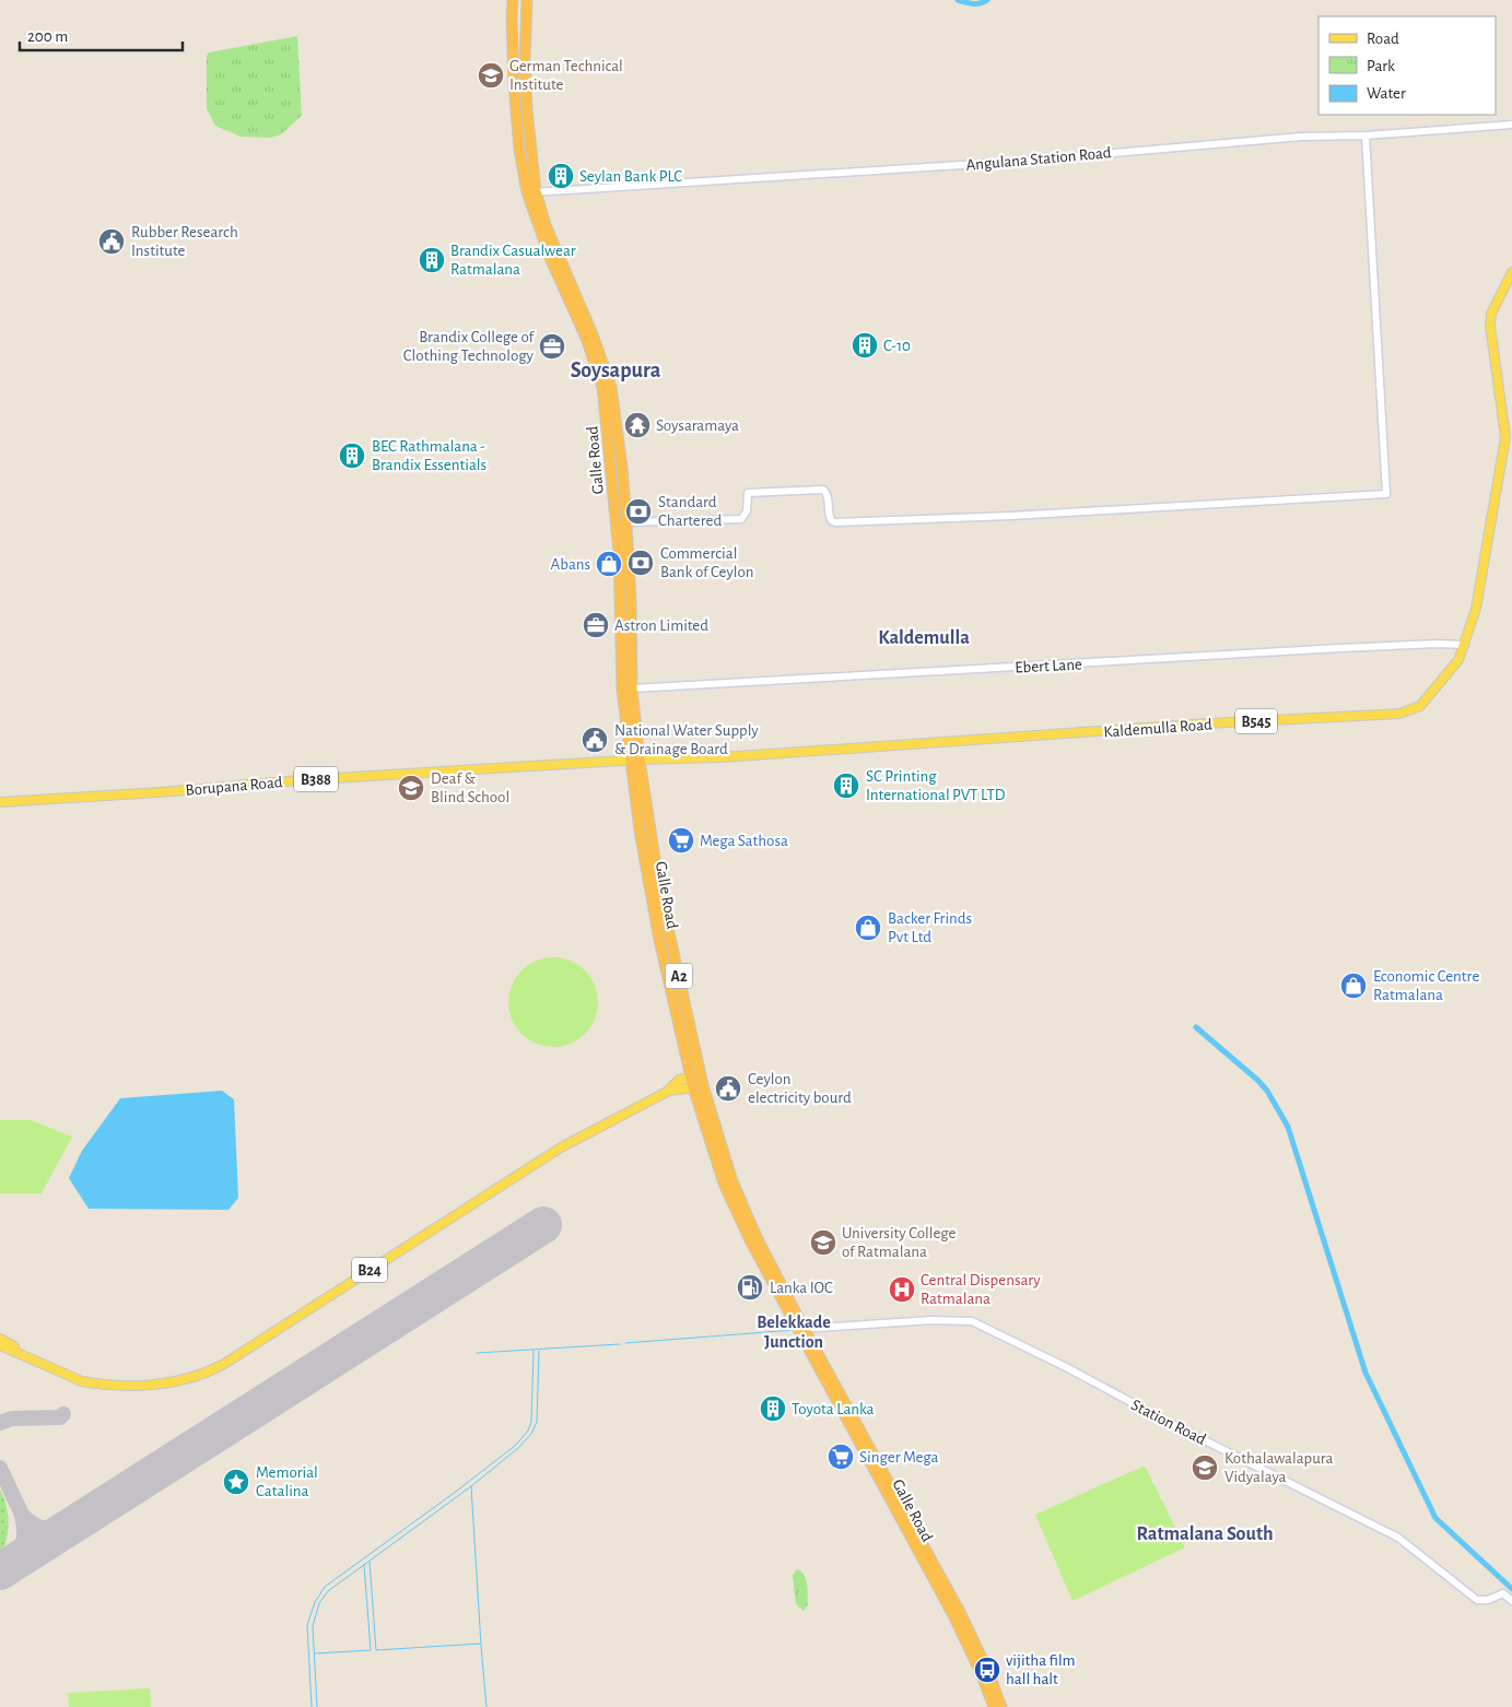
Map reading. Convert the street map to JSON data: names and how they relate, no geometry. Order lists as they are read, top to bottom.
{
  "streets": {
    "highway": ["Galle Road", "A2"],
    "main road": [
      "B545",
      "Kaldemulla Road",
      "B388",
      "Borupana Road",
      "B24"
    ],
    "street": ["Angulana Station Road", "Ebert Lane", "Station Road"]
  },
  "crossings": [
    ["Angulana Station Road", "Galle Road"],
    ["Galle Road", "Ebert Lane"],
    ["Galle Road", "Kaldemulla Road"],
    ["Galle Road", "Borupana Road"],
    ["Galle Road", "B24"],
    ["Galle Road", "Station Road"],
    ["Ebert Lane", "Kaldemulla Road"],
    ["Kaldemulla Road", "Borupana Road"]
  ],
  "districts": [
    "Soysapura",
    "Kaldemulla",
    "Belekkade Junction",
    "Ratmalana South"
  ],
  "places": {
    "school or university": [
      "German Technical Institute",
      "Deaf & Blind School",
      "University College of Ratmalana",
      "Kothalawalapura Vidyalaya"
    ],
    "building": [
      "Seylan Bank PLC",
      "Brandix Casualwear Ratmalana",
      "C-10",
      "BEC Rathmalana - Brandix Essentials",
      "SC Printing International PVT LTD",
      "Toyota Lanka"
    ],
    "public building": ["Rubber Research Institute", "National Water Supply & Drainage Board", "Ceylon electricity bourd"],
    "office": ["Brandix College of Clothing Technology", "Astron Limited"],
    "temple": ["Soysaramaya"],
    "bank": ["Standard Chartered", "Commercial Bank of Ceylon"],
    "shop": ["Abans", "Backer Frinds Pvt Ltd", "Economic Centre Ratmalana"],
    "supermarket": ["Mega Sathosa", "Singer Mega"],
    "fuel station": ["Lanka IOC"],
    "hospital": ["Central Dispensary Ratmalana"],
    "place": ["Memorial Catalina"],
    "bus stop": ["vijitha film hall halt"]
  },
  "legend": ["Road", "Park", "Water"],
  "scale_bar": "200 m"
}
